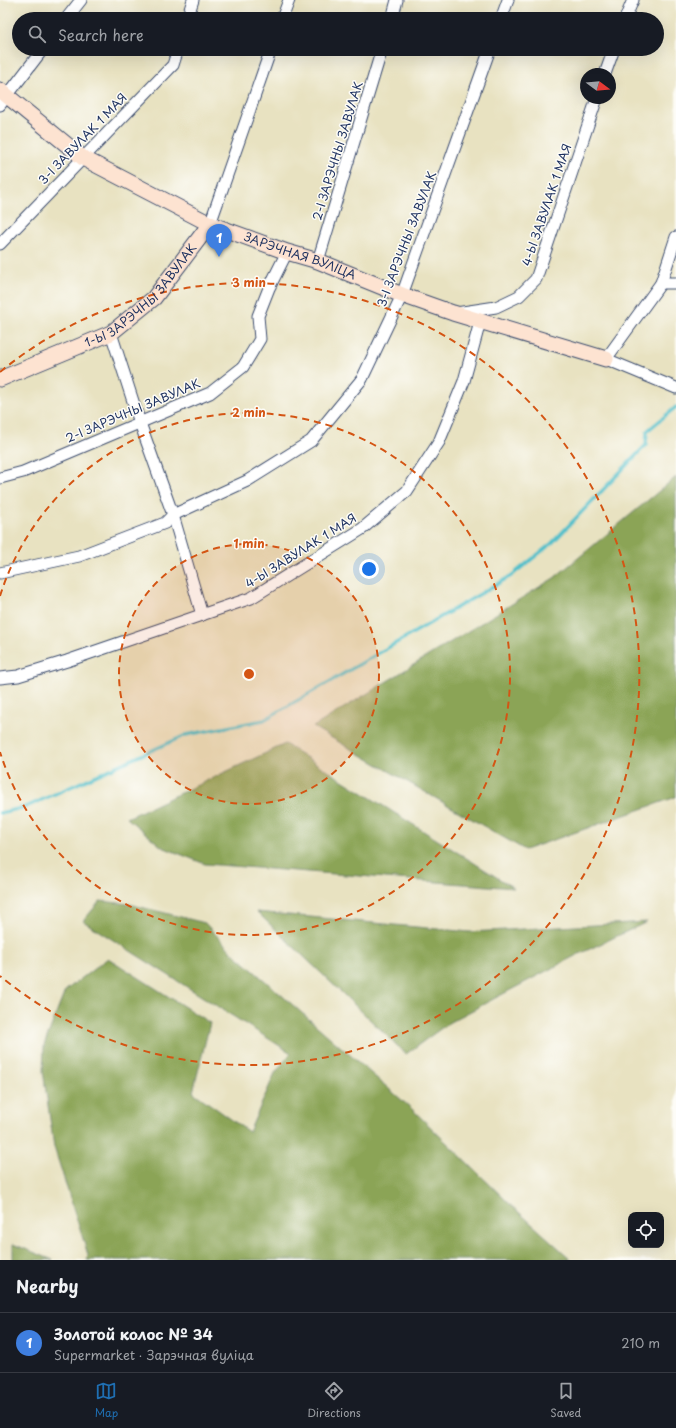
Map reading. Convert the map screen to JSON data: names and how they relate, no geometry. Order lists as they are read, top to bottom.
{
  "streets": {
    "street": [
      "3-І ЗАВУЛАК 1 МАЯ",
      "2-І ЗАРЭЧНЫ ЗАВУЛАК",
      "4-Ы ЗАВУЛАК 1 МАЯ",
      "3-І ЗАРЭЧНЫ ЗАВУЛАК",
      "ЗАРЭЧНАЯ ВУЛІЦА",
      "1-Ы ЗАРЭЧНЫ ЗАВУЛАК"
    ]
  },
  "crossings": [
    ["3-І ЗАВУЛАК 1 МАЯ", "ЗАРЭЧНАЯ ВУЛІЦА"],
    ["2-І ЗАРЭЧНЫ ЗАВУЛАК", "ЗАРЭЧНАЯ ВУЛІЦА"],
    ["4-Ы ЗАВУЛАК 1 МАЯ", "ЗАРЭЧНАЯ ВУЛІЦА"],
    ["3-І ЗАРЭЧНЫ ЗАВУЛАК", "ЗАРЭЧНАЯ ВУЛІЦА"],
    ["ЗАРЭЧНАЯ ВУЛІЦА", "1-Ы ЗАРЭЧНЫ ЗАВУЛАК"]
  ],
  "north": "right",
  "page": {
    "search": "Search here",
    "pins": "1",
    "heading": "Nearby",
    "list": [
      {
        "mark": "1",
        "name": "Золотой колос № 34",
        "note": "Supermarket · Зарэчная вуліца",
        "value": "210 m"
      }
    ],
    "nav": ["Map", "Directions", "Saved"]
  },
  "rings": ["3 min", "2 min", "1 min"]
}
